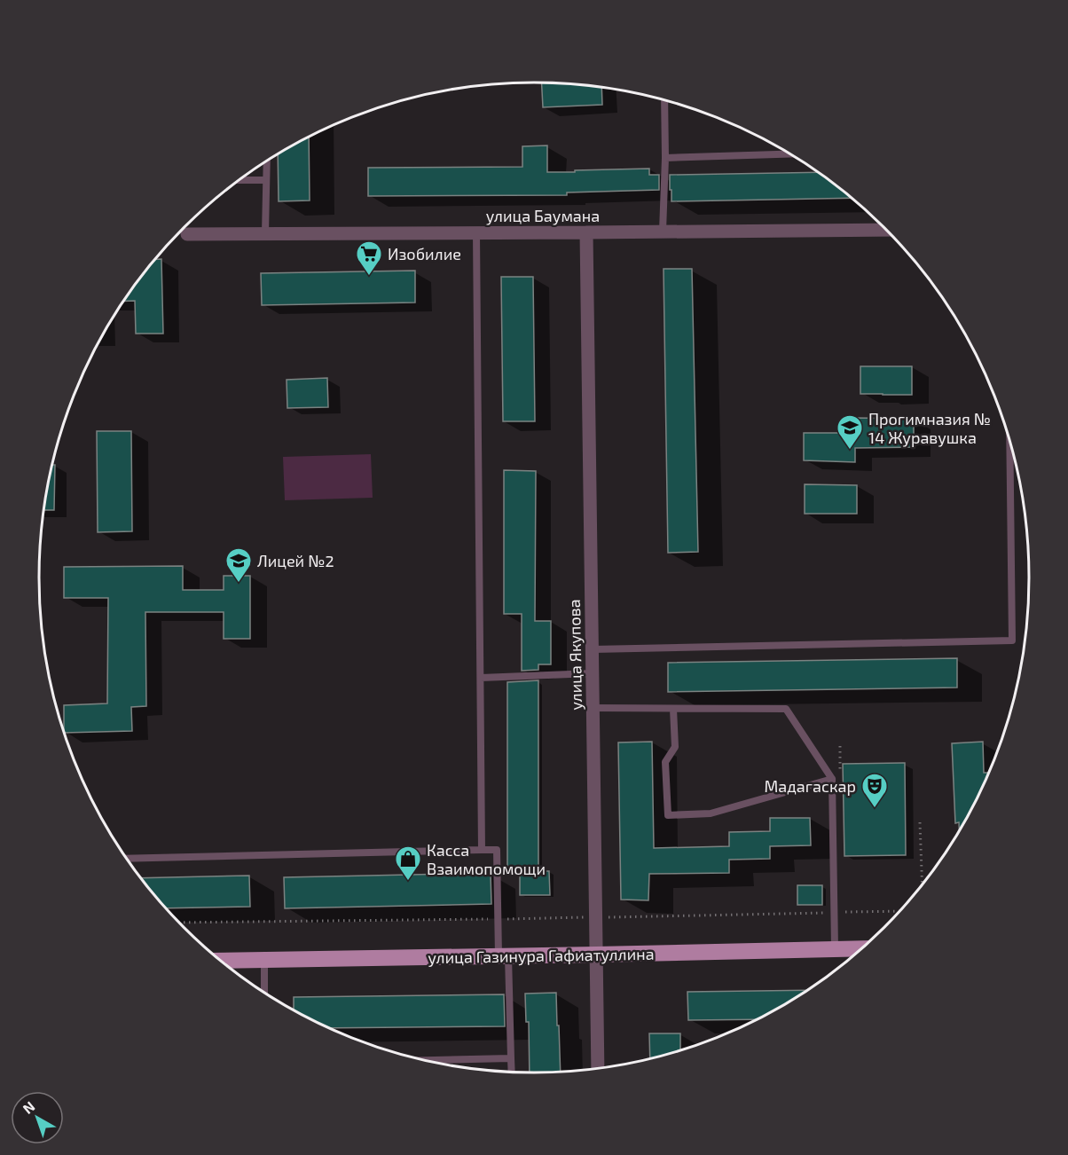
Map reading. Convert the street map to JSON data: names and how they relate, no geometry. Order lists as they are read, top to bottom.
{
  "streets": {
    "main road": ["улица Газинура Гафиатуллина"],
    "street": ["улица Баумана", "улица Якупова"]
  },
  "crossings": [
    ["улица Баумана", "улица Якупова"],
    ["улица Якупова", "улица Газинура Гафиатуллина"]
  ],
  "places": {
    "supermarket": ["Изобилие"],
    "school or university": ["Прогимназия № 14 Журавушка", "Лицей №2"],
    "theatre": ["Мадагаскар"],
    "shop": ["Касса Взаимопомощи"]
  },
  "north": "top left"
}
